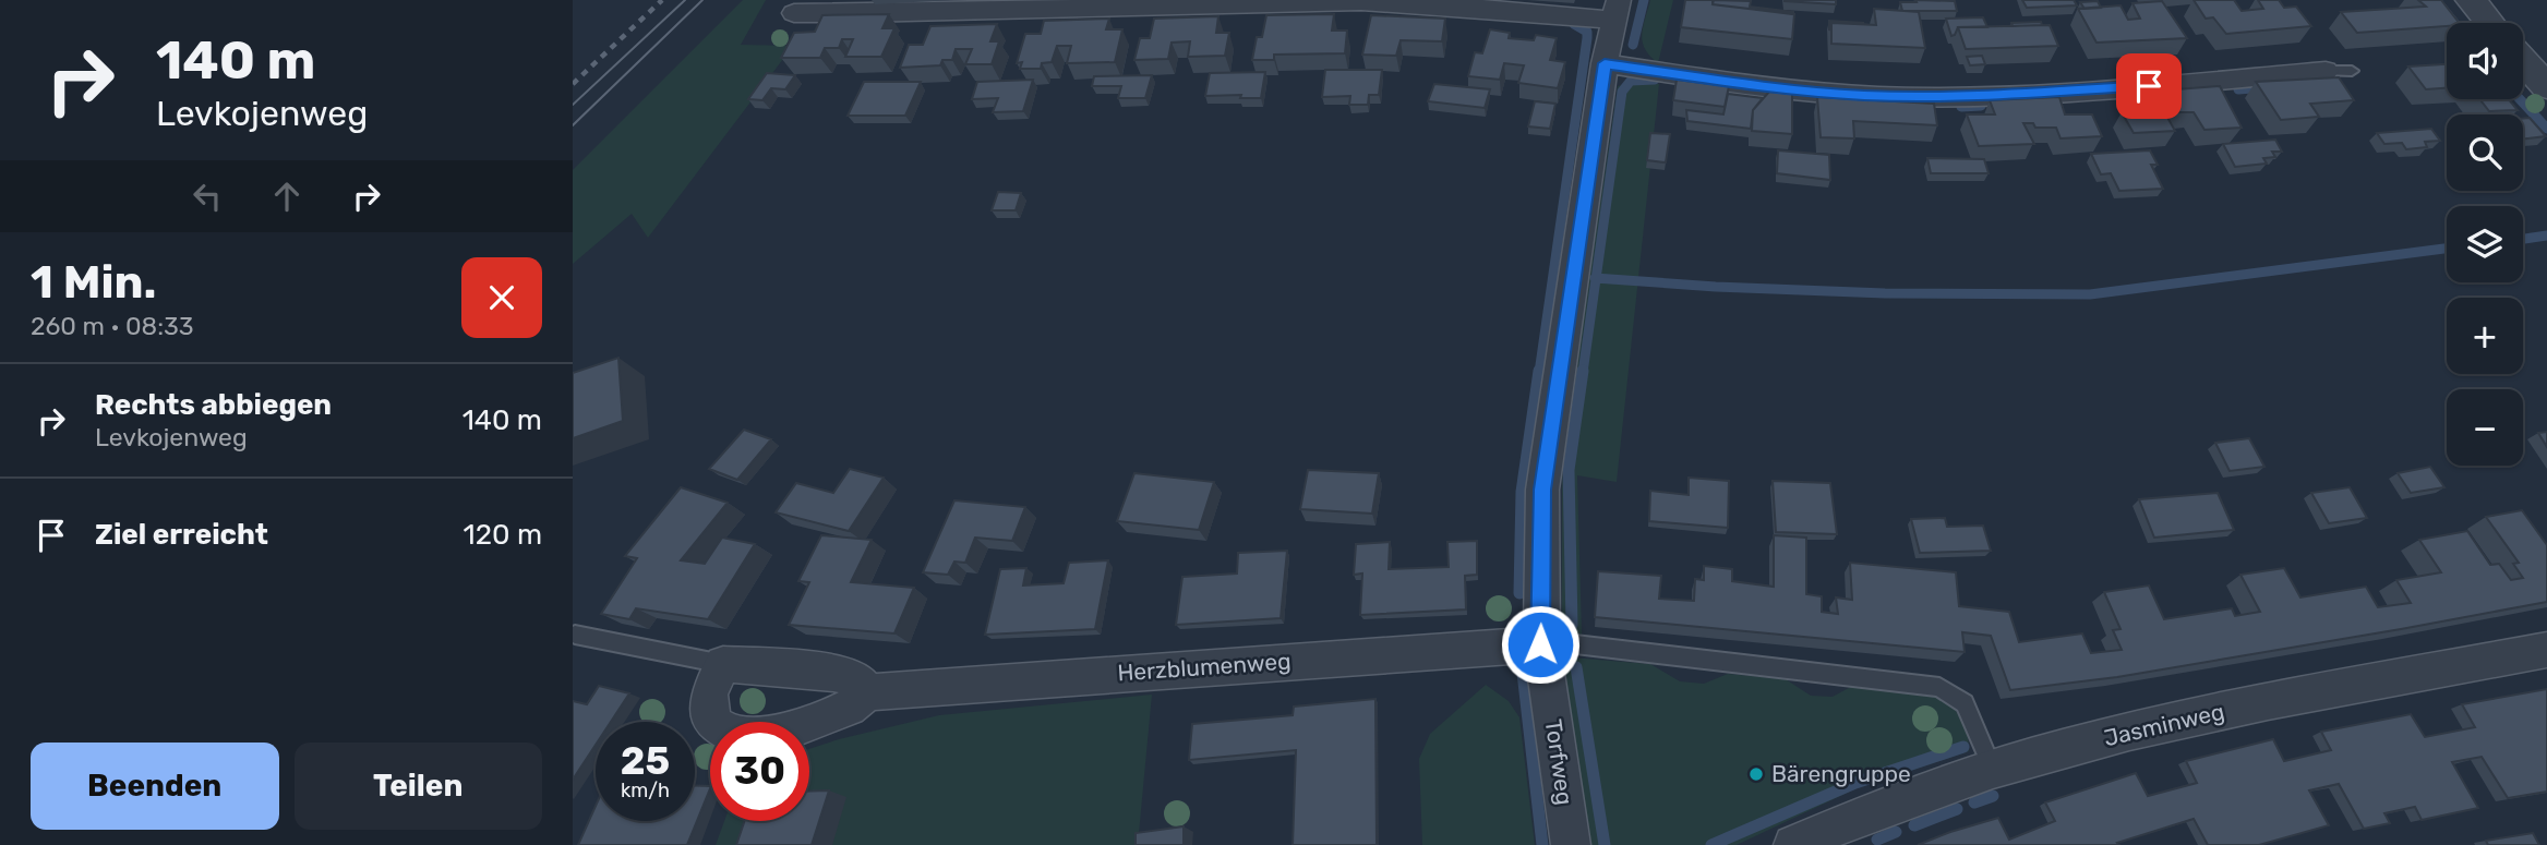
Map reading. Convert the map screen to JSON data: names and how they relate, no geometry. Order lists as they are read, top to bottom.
{
  "streets": {
    "street": ["Herzblumenweg", "Jasminweg", "Torfweg"]
  },
  "crossings": [
    ["Herzblumenweg", "Torfweg"]
  ],
  "places": ["Bärengruppe"],
  "page": {
    "turn": ["140 m", "Levkojenweg"],
    "map_buttons": ["+", "−"],
    "heading": ["1 Min.", "260 m · 08:33"],
    "list": [
      {
        "name": "Rechts abbiegen",
        "note": "Levkojenweg",
        "value": "140 m"
      },
      {
        "name": "Ziel erreicht",
        "value": "120 m"
      }
    ],
    "speed": "25 km/h",
    "limit": "30",
    "buttons": ["Beenden", "Teilen"]
  }
}
